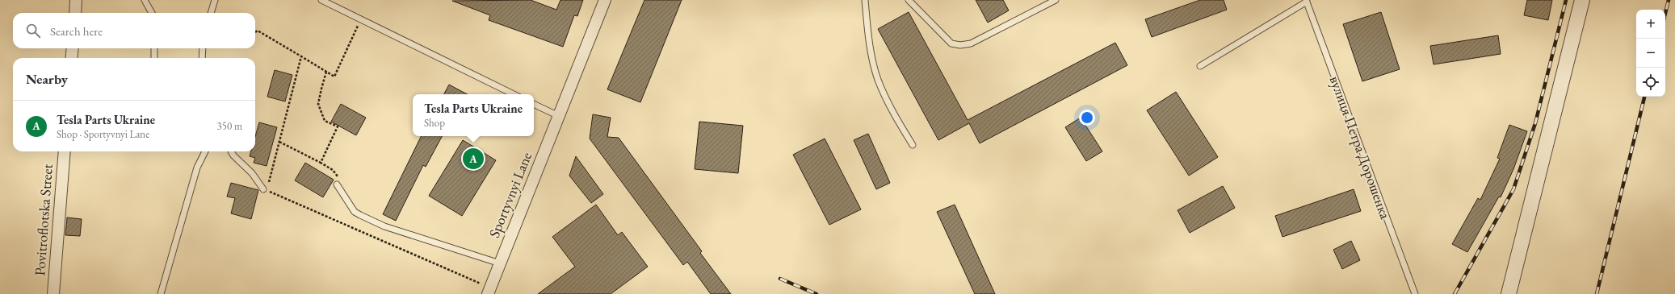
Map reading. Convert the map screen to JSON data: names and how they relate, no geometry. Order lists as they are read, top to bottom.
{
  "streets": {
    "street": ["Sportyvnyi Lane", "Povitroflotska Street"],
    "lane": ["вулиця Петра Дорошенка"]
  },
  "page": {
    "map_buttons": ["+", "−"],
    "search": "Search here",
    "heading": "Nearby",
    "popup": ["Tesla Parts Ukraine", "Shop"],
    "list": [
      {
        "mark": "A",
        "name": "Tesla Parts Ukraine",
        "note": "Shop · Sportyvnyi Lane",
        "value": "350 m"
      }
    ],
    "pins": "A"
  }
}
